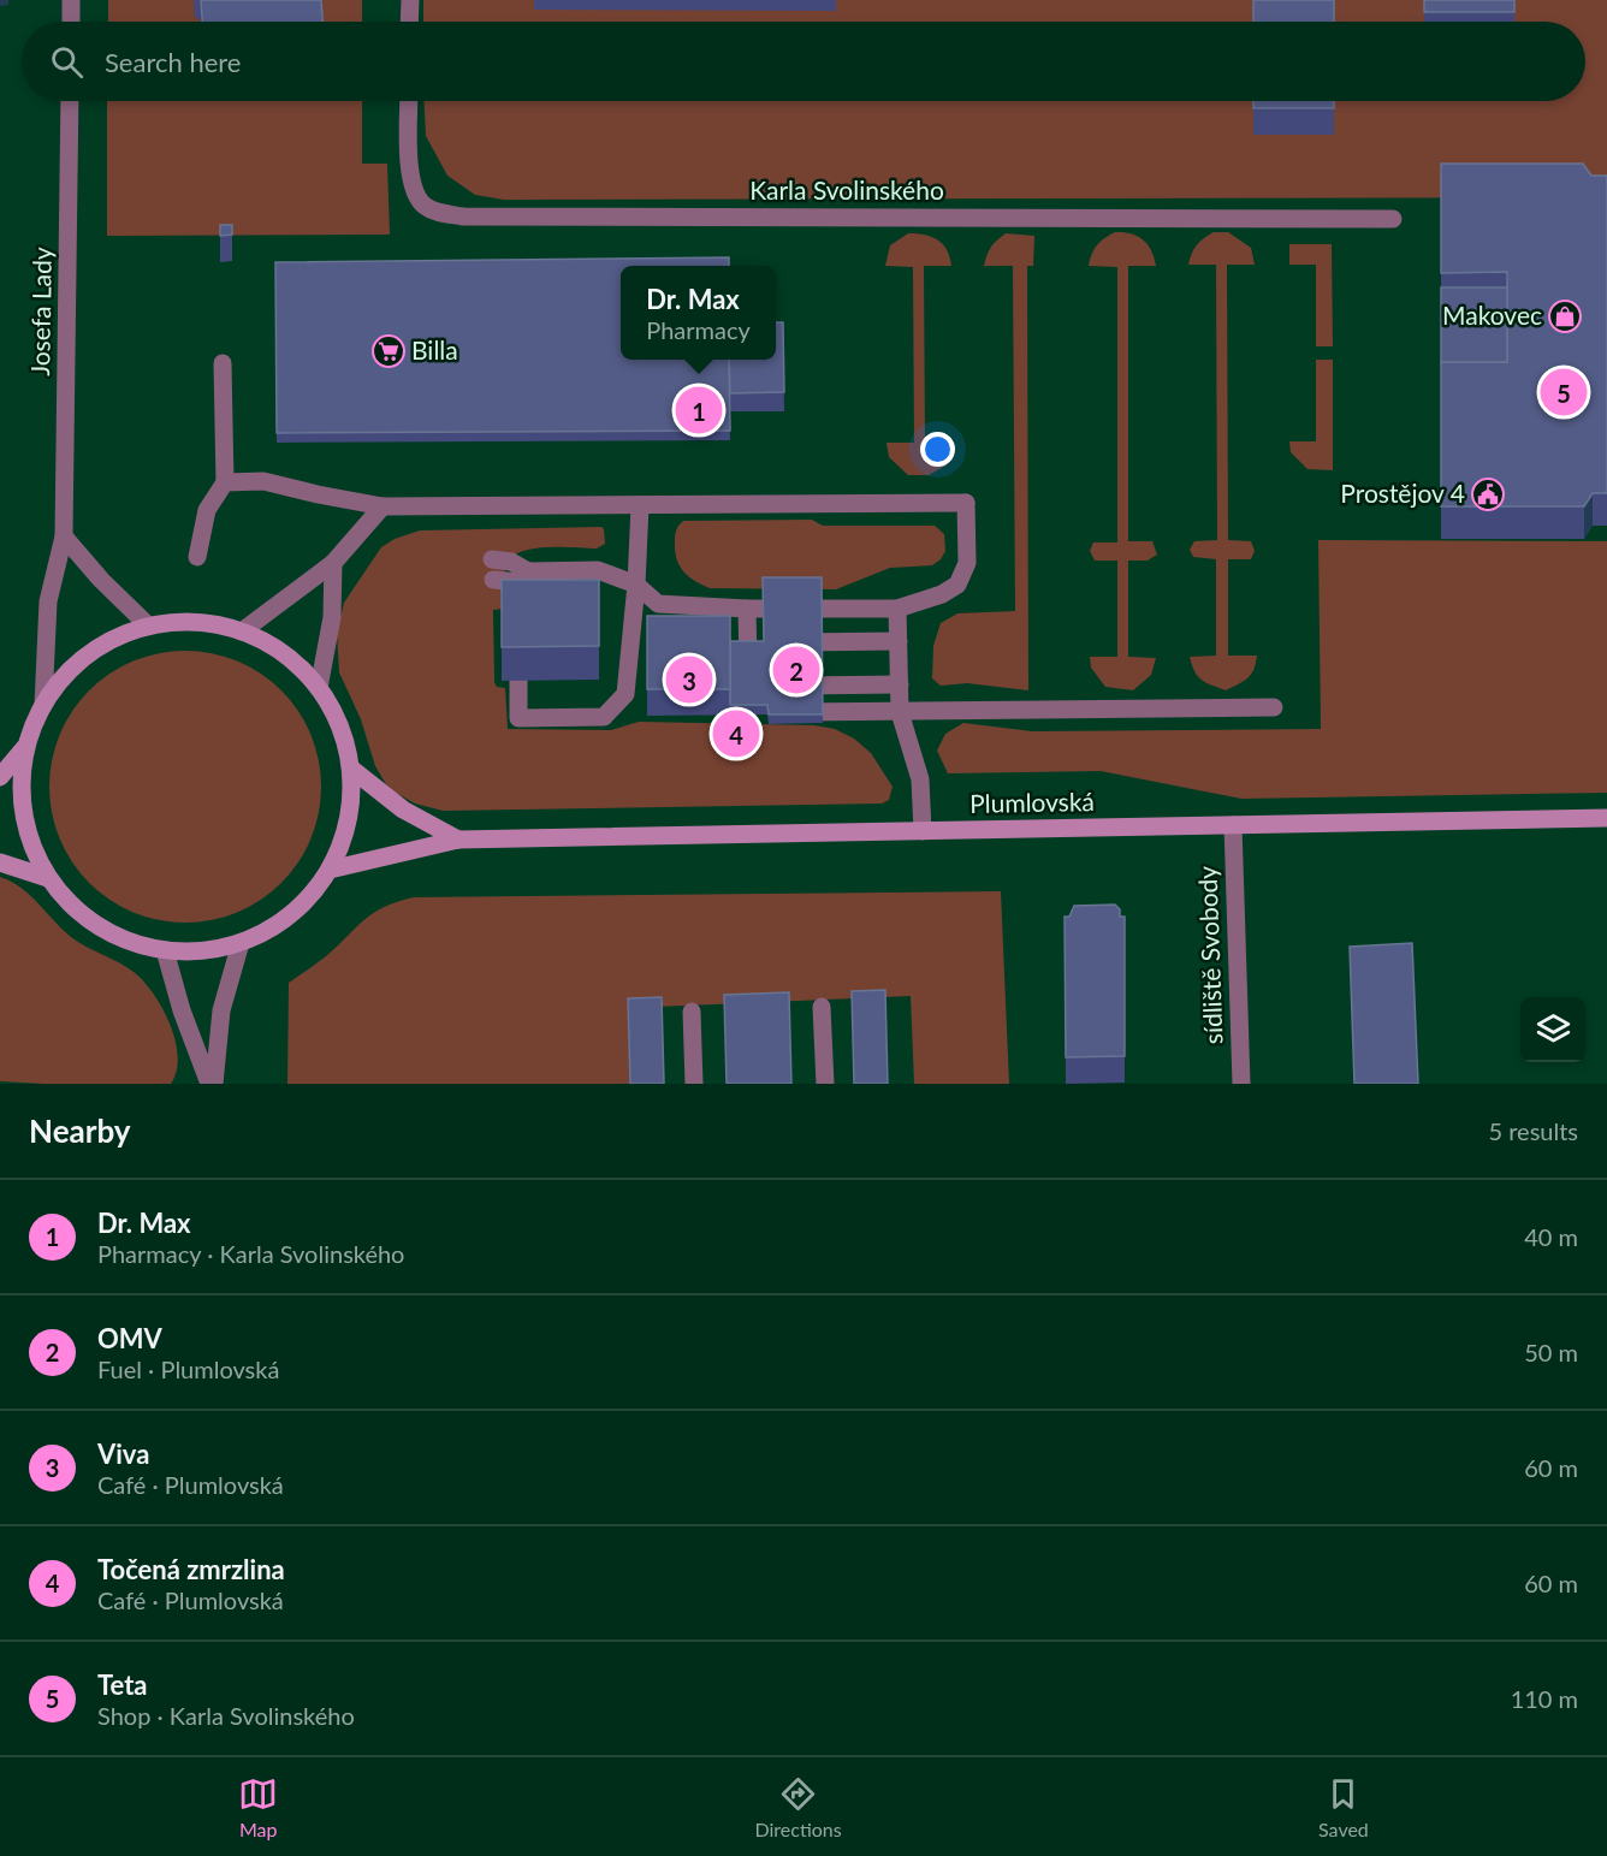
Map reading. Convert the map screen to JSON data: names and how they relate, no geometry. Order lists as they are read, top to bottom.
{
  "streets": {
    "main road": ["Plumlovská"],
    "street": ["Karla Svolinského", "Josefa Lady", "sídliště Svobody"]
  },
  "crossings": [
    ["Plumlovská", "sídliště Svobody"]
  ],
  "places": {
    "shop": ["Makovec"],
    "supermarket": ["Billa"],
    "public building": ["Prostějov 4"]
  },
  "page": {
    "search": "Search here",
    "popup": ["Dr. Max", "Pharmacy"],
    "pins": [
      "5",
      "1",
      "2",
      "3",
      "4"
    ],
    "heading": ["Nearby", "5 results"],
    "list": [
      {
        "mark": "1",
        "name": "Dr. Max",
        "note": "Pharmacy · Karla Svolinského",
        "value": "40 m"
      },
      {
        "mark": "2",
        "name": "OMV",
        "note": "Fuel · Plumlovská",
        "value": "50 m"
      },
      {
        "mark": "3",
        "name": "Viva",
        "note": "Café · Plumlovská",
        "value": "60 m"
      },
      {
        "mark": "4",
        "name": "Točená zmrzlina",
        "note": "Café · Plumlovská",
        "value": "60 m"
      },
      {
        "mark": "5",
        "name": "Teta",
        "note": "Shop · Karla Svolinského",
        "value": "110 m"
      }
    ],
    "nav": ["Map", "Directions", "Saved"]
  }
}
